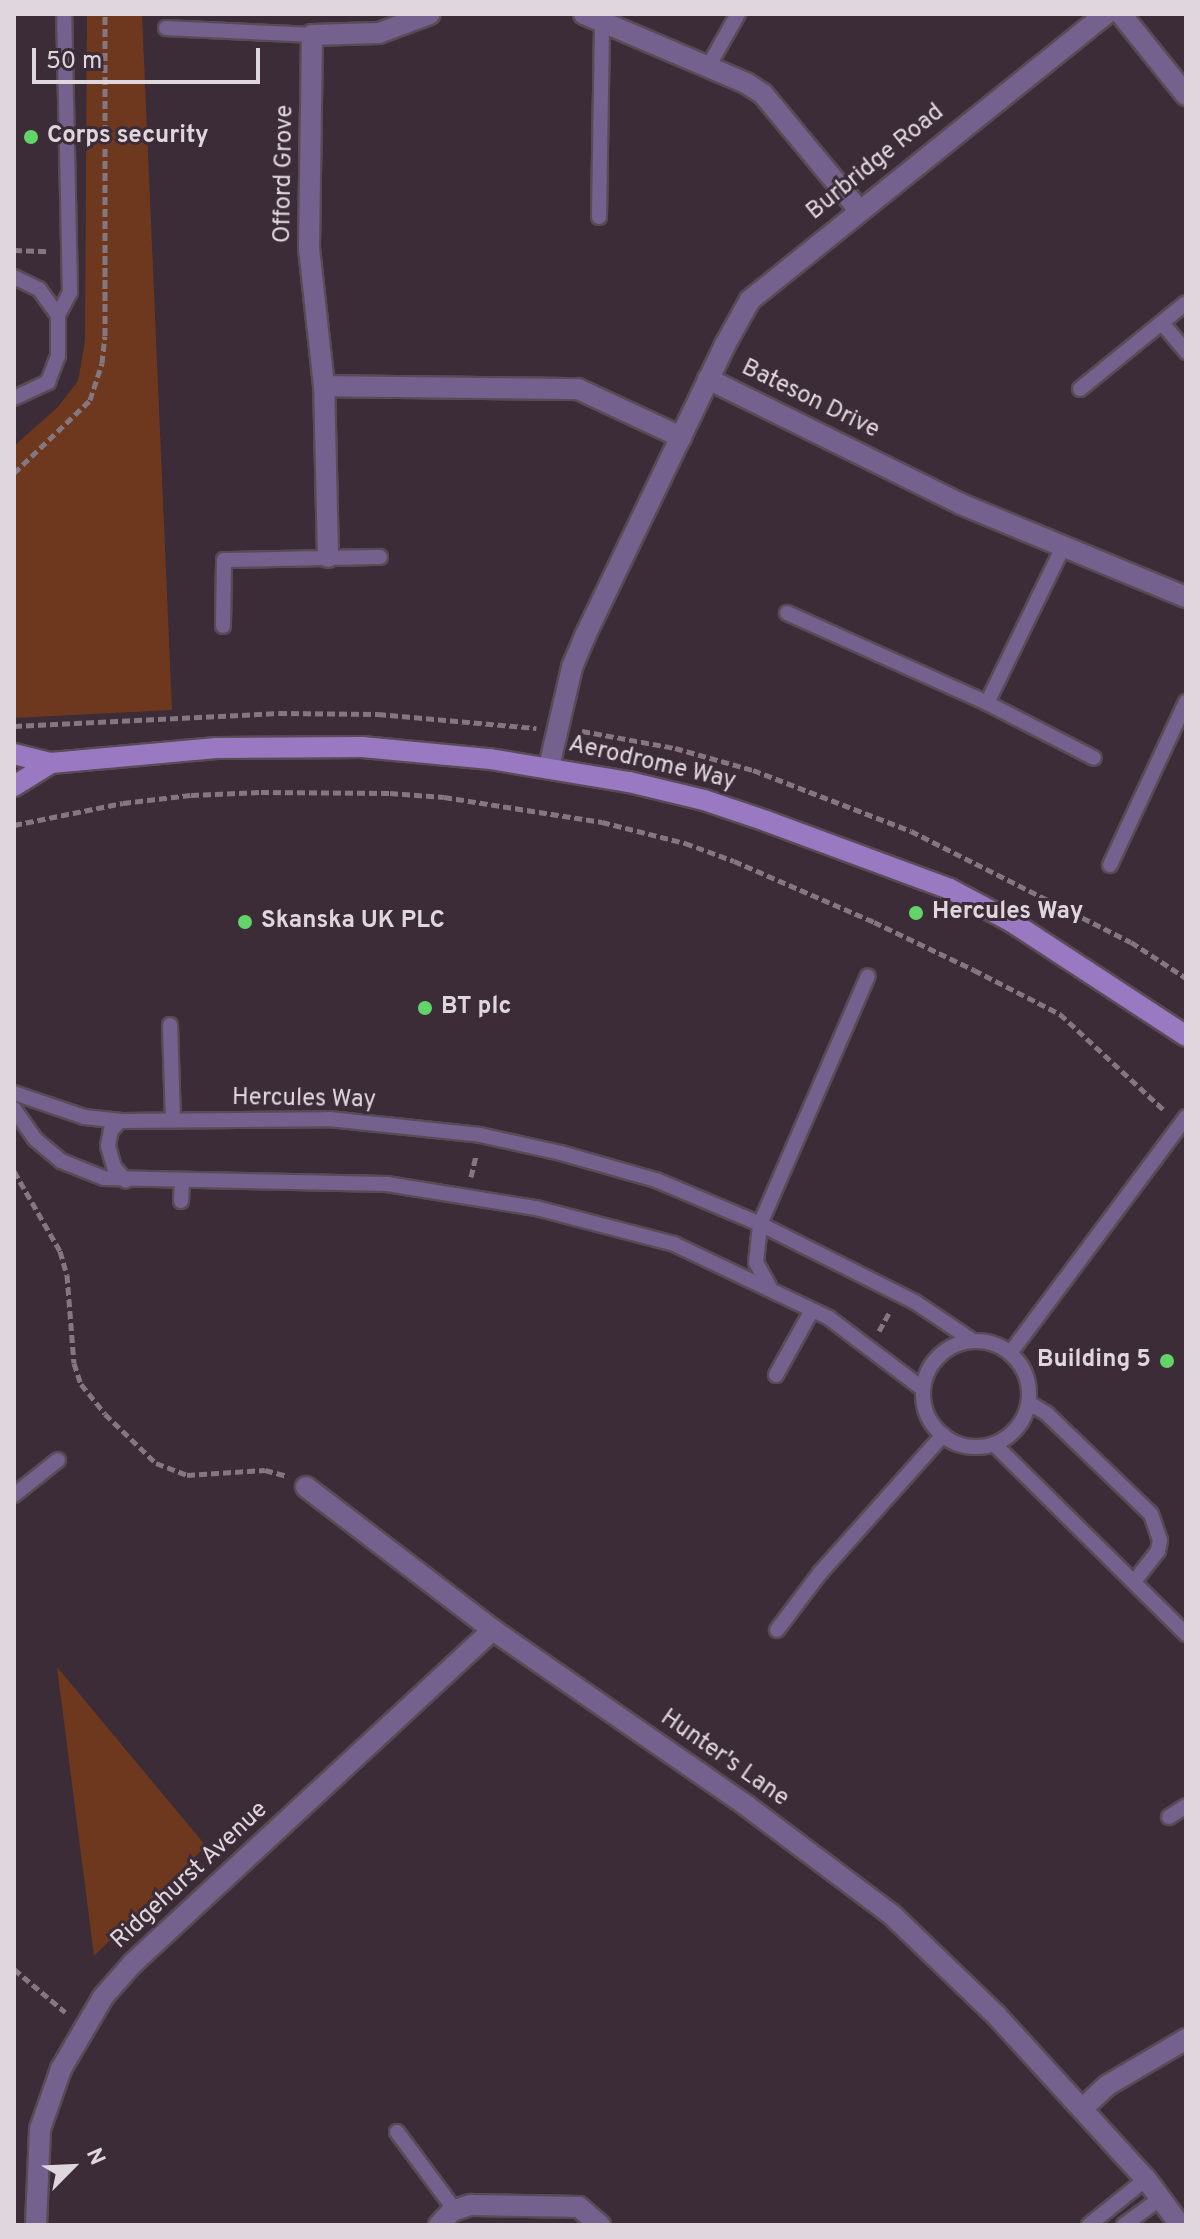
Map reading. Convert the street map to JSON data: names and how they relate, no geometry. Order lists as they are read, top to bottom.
{
  "streets": {
    "street": [
      "Burbridge Road",
      "Offord Grove",
      "Bateson Drive",
      "Aerodrome Way",
      "Hunter's Lane",
      "Ridgehurst Avenue"
    ],
    "lane": ["Hercules Way"]
  },
  "crossings": [
    ["Burbridge Road", "Bateson Drive"],
    ["Bateson Drive", "Aerodrome Way"],
    ["Hunter's Lane", "Ridgehurst Avenue"]
  ],
  "places": [
    "Corps security",
    "Hercules Way",
    "Skanska UK PLC",
    "BT plc",
    "Building 5"
  ],
  "scale_bar": "50 m",
  "north": "top right"
}
